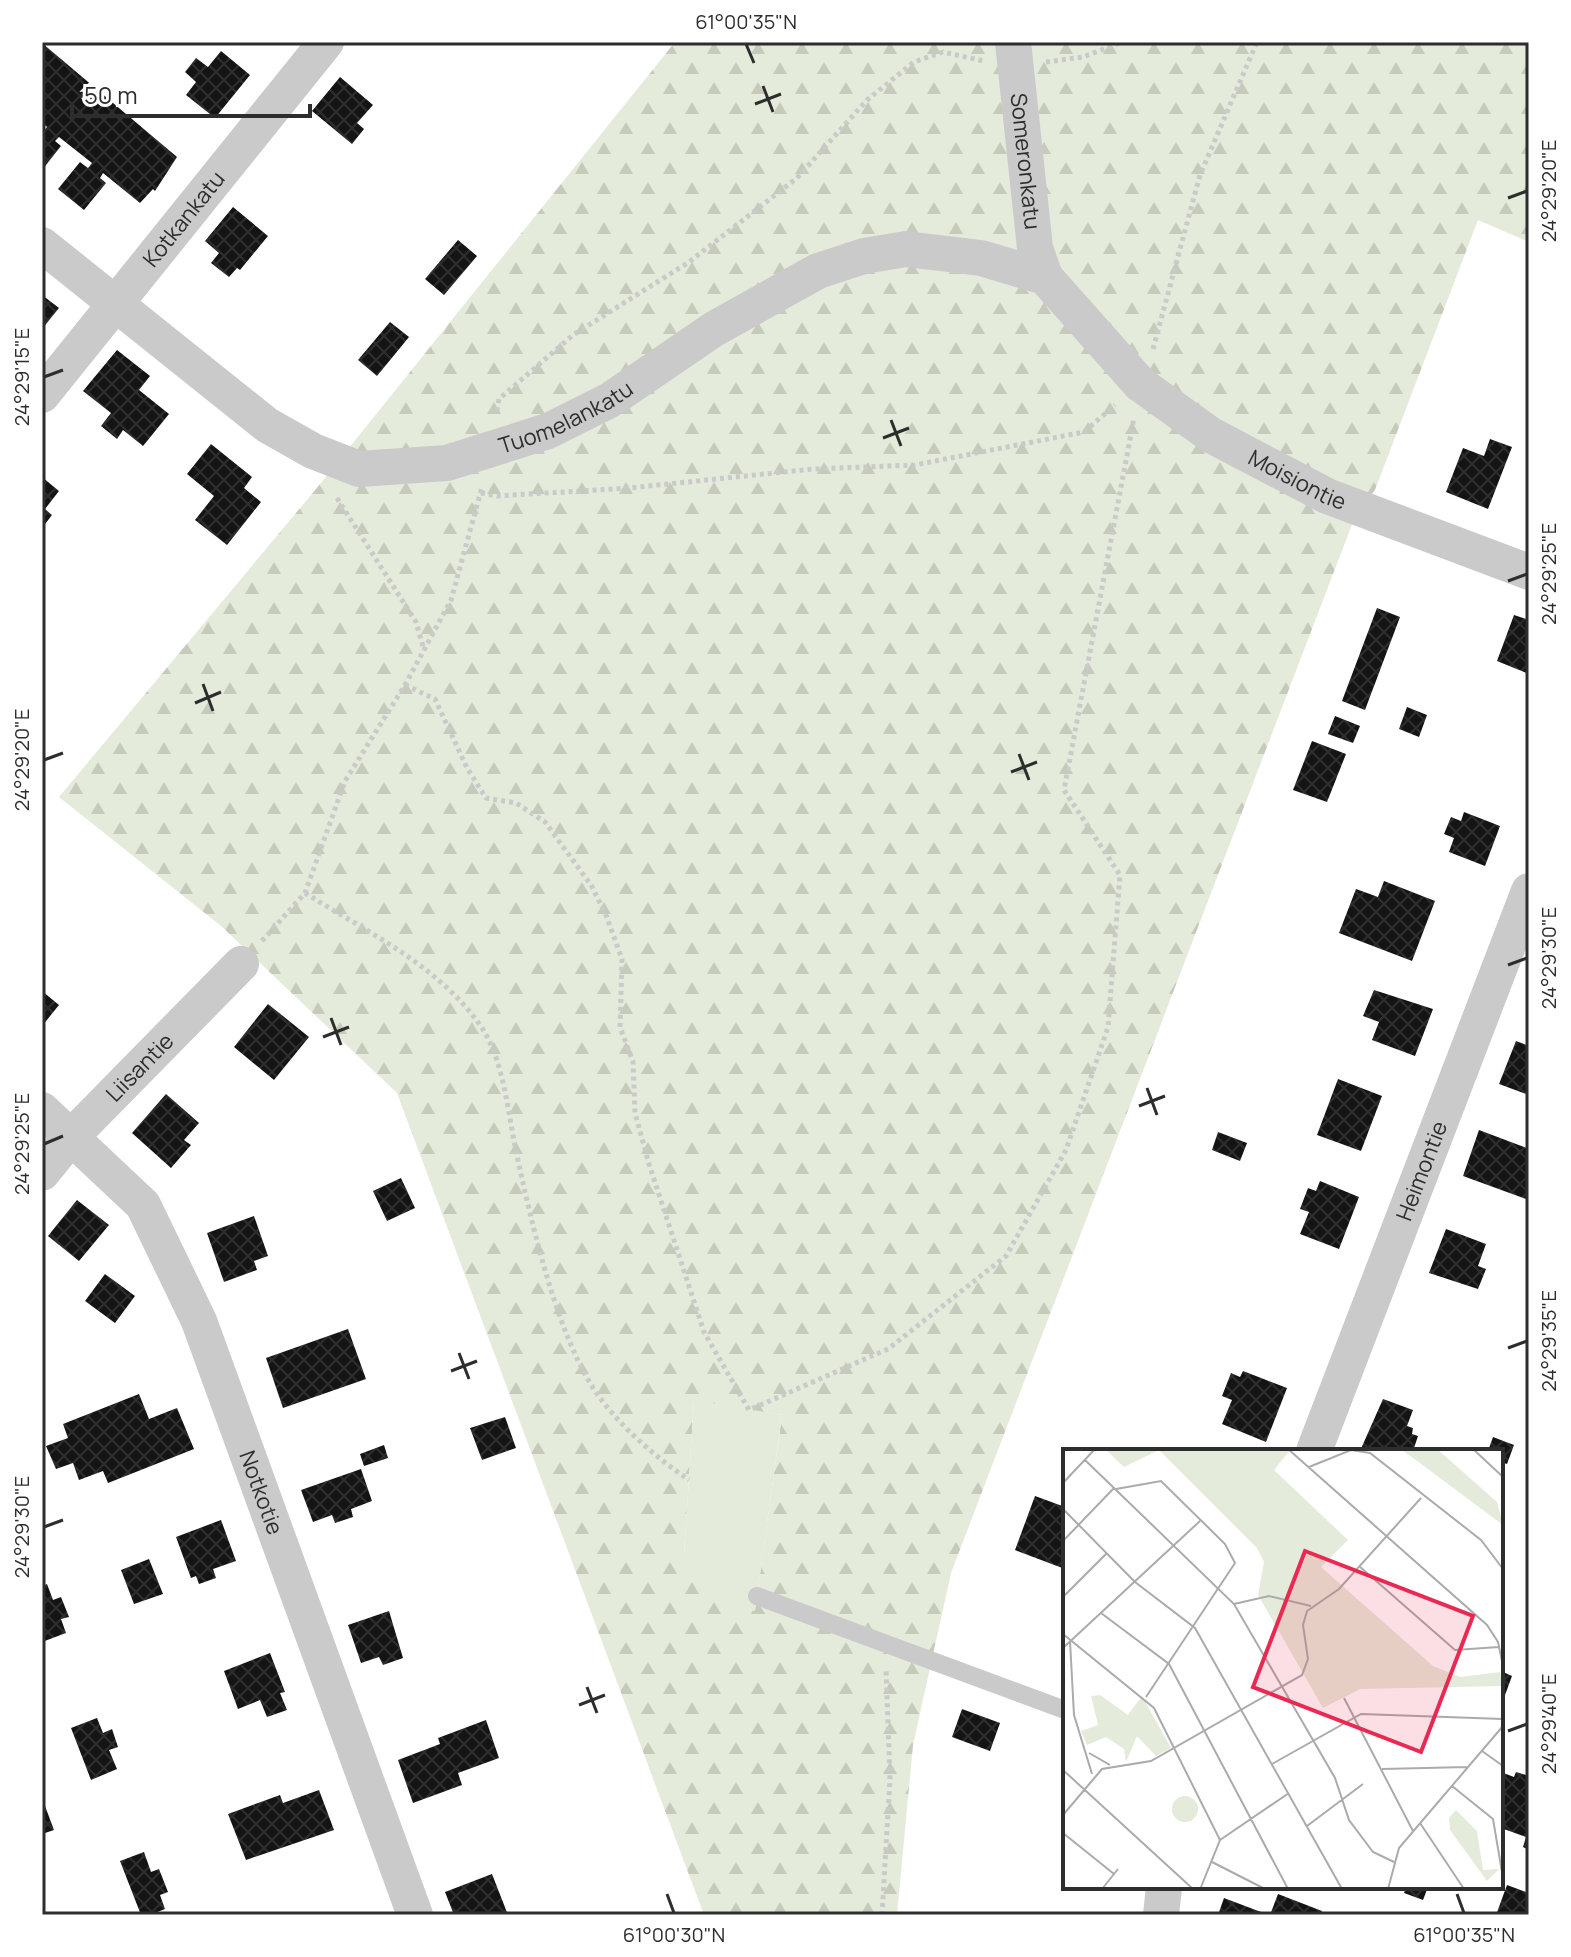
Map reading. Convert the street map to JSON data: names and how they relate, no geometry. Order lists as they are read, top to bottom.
{
  "streets": {
    "street": [
      "Someronkatu",
      "Kotkankatu",
      "Tuomelankatu",
      "Moisiontie",
      "Liisantie",
      "Heimontie",
      "Notkotie"
    ]
  },
  "crossings": [
    ["Someronkatu", "Tuomelankatu"],
    ["Someronkatu", "Moisiontie"],
    ["Kotkankatu", "Tuomelankatu"],
    ["Tuomelankatu", "Moisiontie"],
    ["Liisantie", "Notkotie"]
  ],
  "scale_bar": "50 m",
  "coordinates": [
    "61°00'35\"N",
    "24°29'20\"E",
    "24°29'15\"E",
    "24°29'25\"E",
    "24°29'30\"E",
    "24°29'35\"E",
    "24°29'40\"E",
    "61°00'30\"N"
  ]
}
